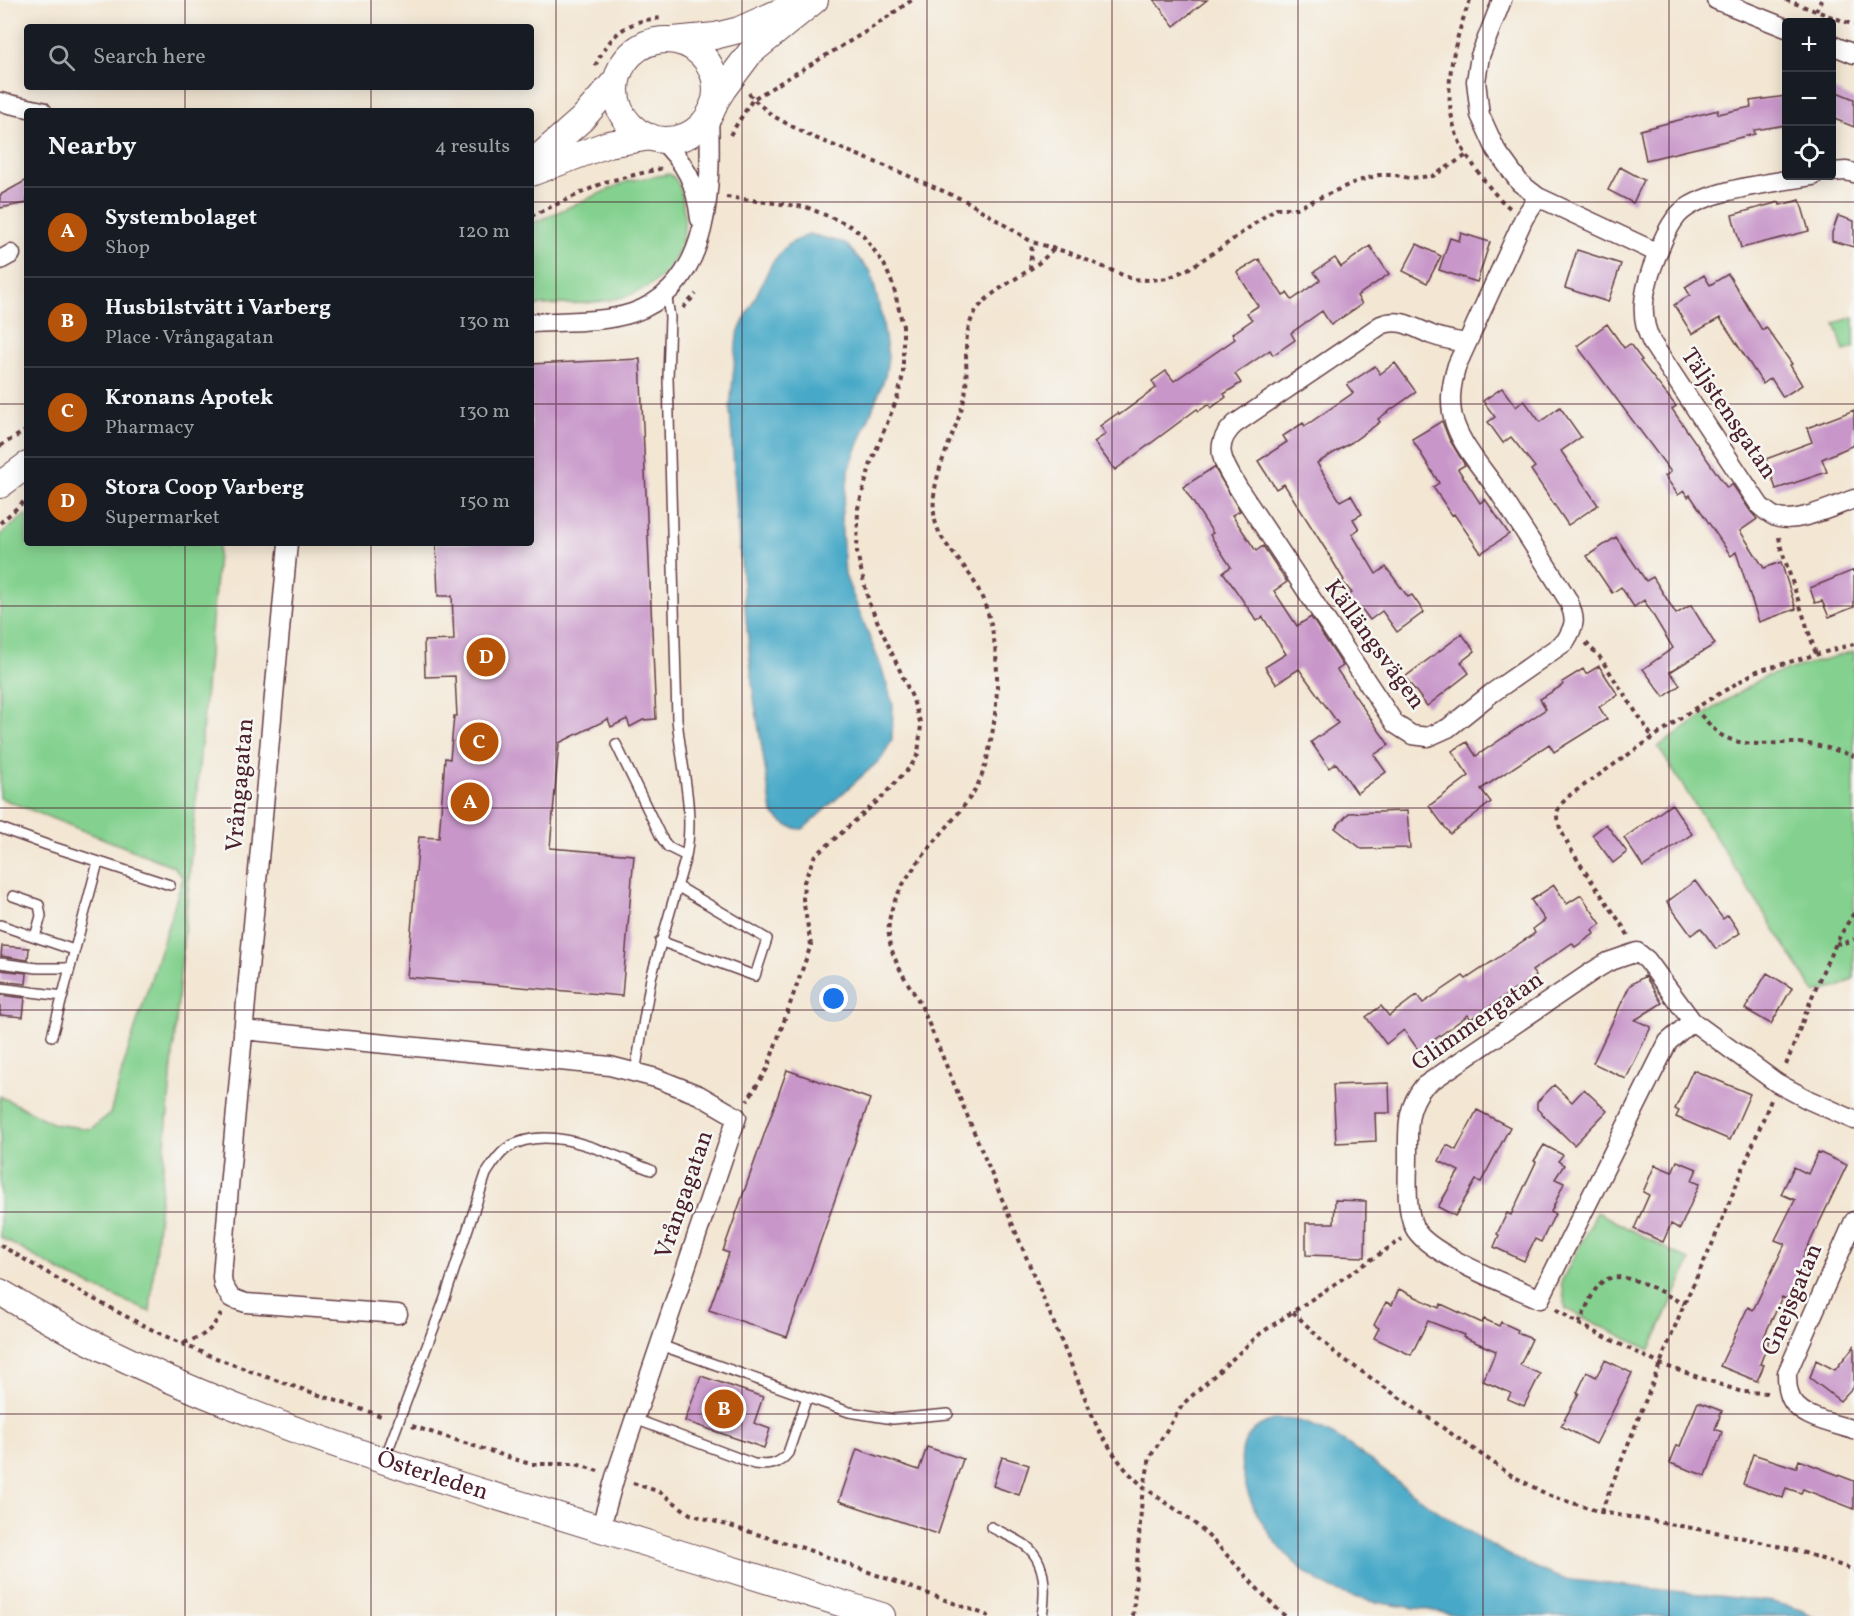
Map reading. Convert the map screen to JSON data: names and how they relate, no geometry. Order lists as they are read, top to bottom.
{
  "streets": {
    "main road": ["Österleden"],
    "street": [
      "Täljstensgatan",
      "Källängsvägen",
      "Vrångagatan",
      "Glimmergatan",
      "Gnejsgatan"
    ]
  },
  "crossings": [
    ["Vrångagatan", "Österleden"]
  ],
  "page": {
    "map_buttons": ["+", "−"],
    "search": "Search here",
    "heading": ["Nearby", "4 results"],
    "list": [
      {
        "mark": "A",
        "name": "Systembolaget",
        "note": "Shop",
        "value": "120 m"
      },
      {
        "mark": "B",
        "name": "Husbilstvätt i Varberg",
        "note": "Place · Vrångagatan",
        "value": "130 m"
      },
      {
        "mark": "C",
        "name": "Kronans Apotek",
        "note": "Pharmacy",
        "value": "130 m"
      },
      {
        "mark": "D",
        "name": "Stora Coop Varberg",
        "note": "Supermarket",
        "value": "150 m"
      }
    ],
    "pins": [
      "D",
      "C",
      "A",
      "B"
    ]
  }
}
